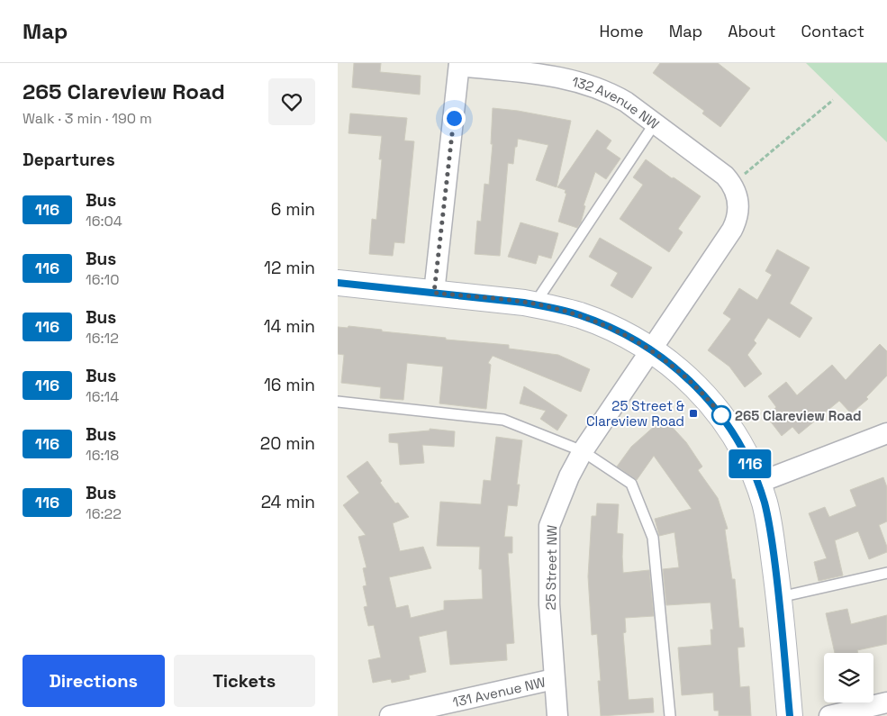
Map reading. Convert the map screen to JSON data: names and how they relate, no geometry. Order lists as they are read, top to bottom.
{
  "streets": {
    "street": ["132 Avenue NW", "25 Street NW", "131 Avenue NW"]
  },
  "crossings": [
    ["132 Avenue NW", "25 Street NW"],
    ["25 Street NW", "131 Avenue NW"]
  ],
  "places": {
    "transit": ["25 Street & Clareview Road"],
    "other": ["265 Clareview Road"]
  },
  "lines": ["bus line 116"],
  "page": {
    "header": "Map",
    "nav": [
      "Home",
      "Map",
      "About",
      "Contact"
    ],
    "heading": [
      ["265 Clareview Road", "Walk · 3 min · 190 m"],
      "Departures"
    ],
    "on_map": "116",
    "list": [
      {
        "mark": "116",
        "name": "Bus",
        "note": "16:04",
        "value": "6 min"
      },
      {
        "mark": "116",
        "name": "Bus",
        "note": "16:10",
        "value": "12 min"
      },
      {
        "mark": "116",
        "name": "Bus",
        "note": "16:12",
        "value": "14 min"
      },
      {
        "mark": "116",
        "name": "Bus",
        "note": "16:14",
        "value": "16 min"
      },
      {
        "mark": "116",
        "name": "Bus",
        "note": "16:18",
        "value": "20 min"
      },
      {
        "mark": "116",
        "name": "Bus",
        "note": "16:22",
        "value": "24 min"
      }
    ],
    "buttons": ["Directions", "Tickets"]
  }
}
